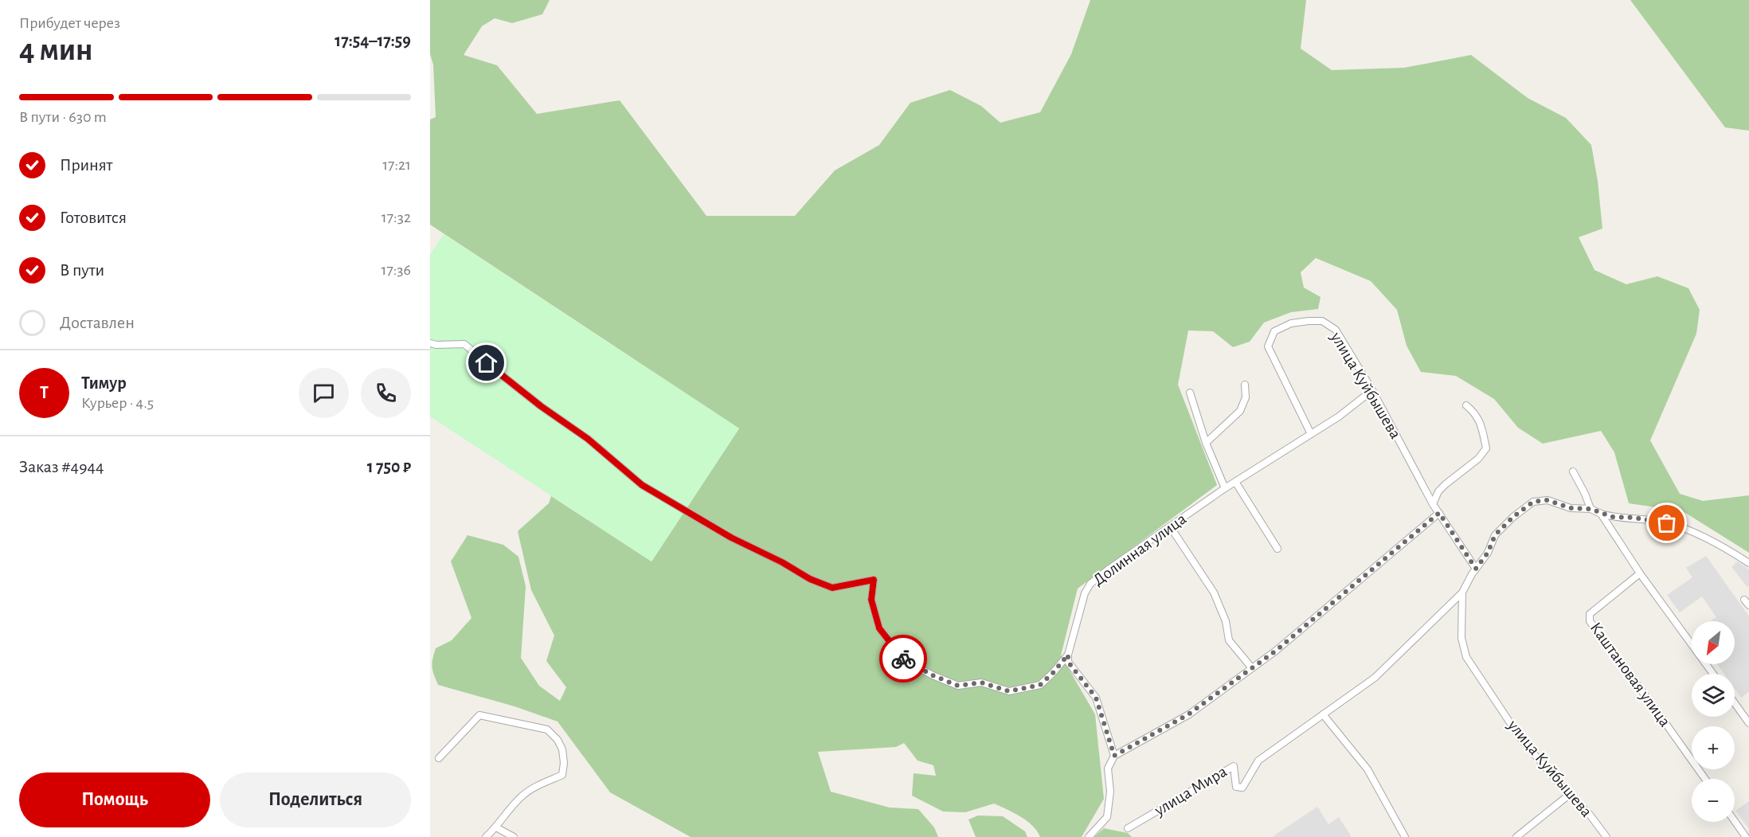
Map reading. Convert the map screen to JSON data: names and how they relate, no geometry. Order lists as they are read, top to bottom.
{
  "streets": {
    "street": [
      "улица Куйбышева",
      "Долинная улица",
      "Каштановая улица",
      "улица Мира"
    ]
  },
  "crossings": [
    ["улица Куйбышева", "Долинная улица"],
    ["улица Куйбышева", "улица Мира"]
  ],
  "north": "bottom left",
  "page": {
    "heading": ["4 мин", "Прибудет через", "17:54–17:59"],
    "panel": [
      "Тимур",
      "Курьер · 4.5",
      "Заказ #4944",
      "1 750 ₽"
    ],
    "bar": "В пути · 630 m",
    "list": [
      ["Принят", "17:21"],
      ["Готовится", "17:32"],
      ["В пути", "17:36"],
      "Доставлен"
    ],
    "round": "Т",
    "map_buttons": ["+", "−"],
    "buttons": ["Помощь", "Поделиться"]
  }
}
